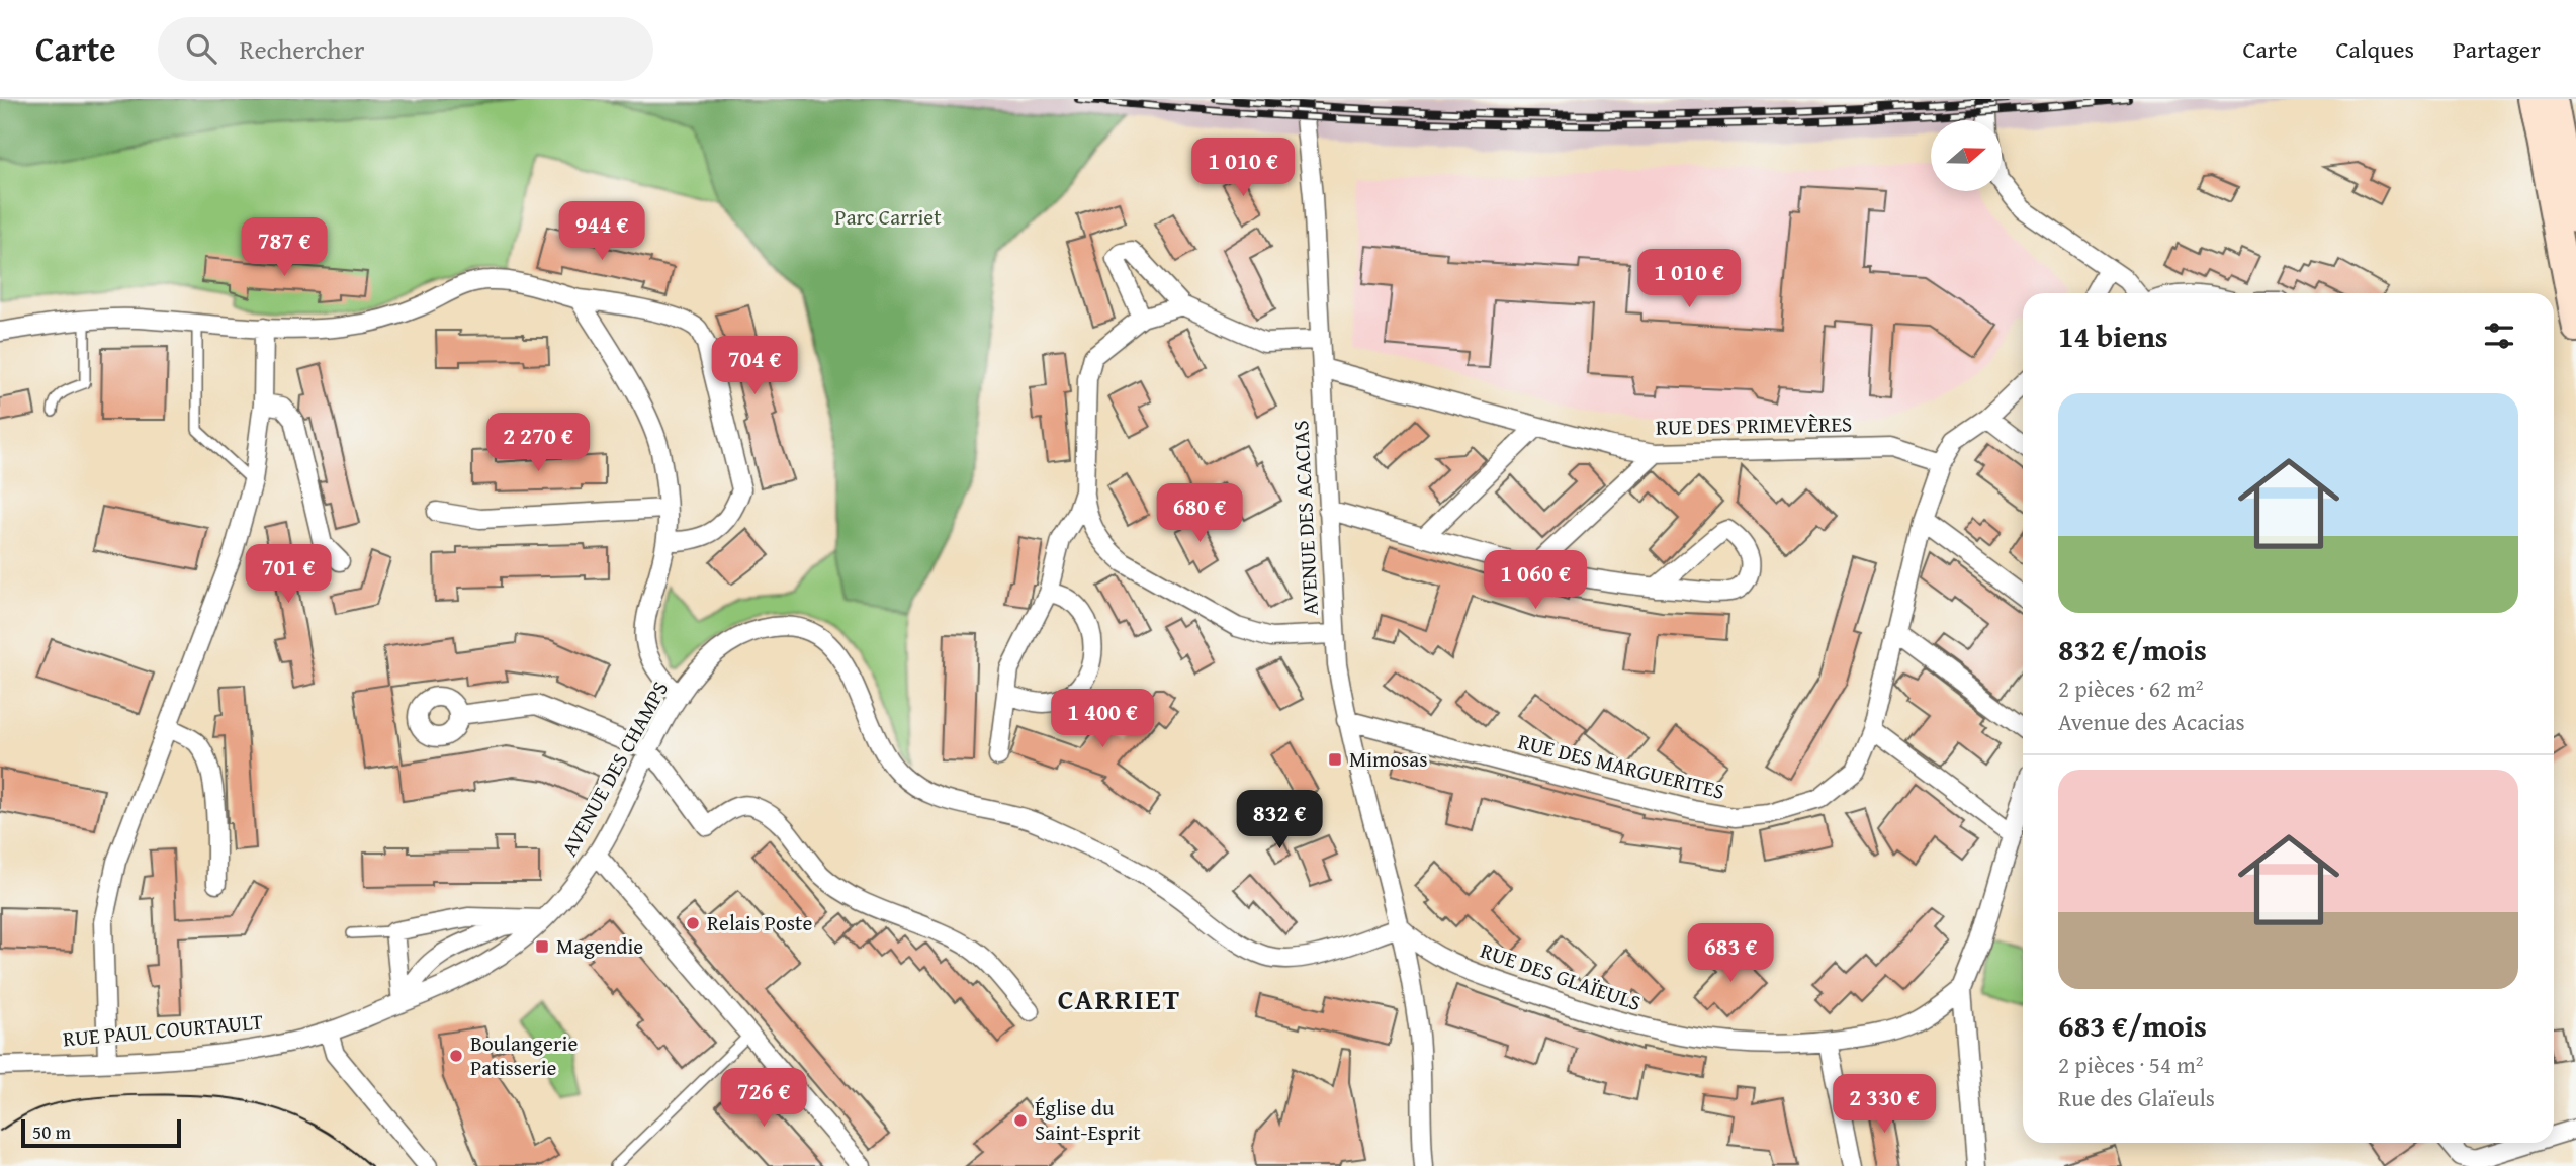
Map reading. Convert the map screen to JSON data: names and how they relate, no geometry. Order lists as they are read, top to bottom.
{
  "streets": {
    "street": [
      "RUE DES PRIMEVÈRES",
      "AVENUE DES ACACIAS",
      "RUE DES MARGUERITES",
      "AVENUE DES CHAMPS",
      "RUE DES GLAÏEULS",
      "RUE PAUL COURTAULT"
    ]
  },
  "crossings": [
    ["RUE DES PRIMEVÈRES", "AVENUE DES ACACIAS"],
    ["RUE DES PRIMEVÈRES", "RUE DES MARGUERITES"],
    ["AVENUE DES ACACIAS", "RUE DES MARGUERITES"],
    ["AVENUE DES ACACIAS", "AVENUE DES CHAMPS"],
    ["AVENUE DES ACACIAS", "RUE DES GLAÏEULS"],
    ["AVENUE DES CHAMPS", "RUE DES GLAÏEULS"],
    ["AVENUE DES CHAMPS", "RUE PAUL COURTAULT"]
  ],
  "districts": ["CARRIET"],
  "parks": ["Parc Carriet"],
  "places": {
    "transit": ["Mimosas", "Magendie"],
    "other": ["Relais Poste", "Boulangerie Patisserie", "Église du Saint-Esprit"]
  },
  "scale_bar": "50 m",
  "north": "right",
  "page": {
    "header": "Carte",
    "search": "Rechercher",
    "nav": ["Carte", "Calques", "Partager"],
    "price": [
      "1 010 €",
      "944 €",
      "787 €",
      "1 010 €",
      "704 €",
      "2 270 €",
      "680 €",
      "701 €",
      "1 060 €",
      "1 400 €",
      "832 €",
      "683 €",
      "726 €",
      "2 330 €"
    ],
    "heading": "14 biens",
    "list": [
      {
        "name": "832 €/mois",
        "note": "2 pièces · 62 m² · Avenue des Acacias"
      },
      {
        "name": "683 €/mois",
        "note": "2 pièces · 54 m² · Rue des Glaïeuls"
      }
    ],
    "scale": "50 m"
  }
}
